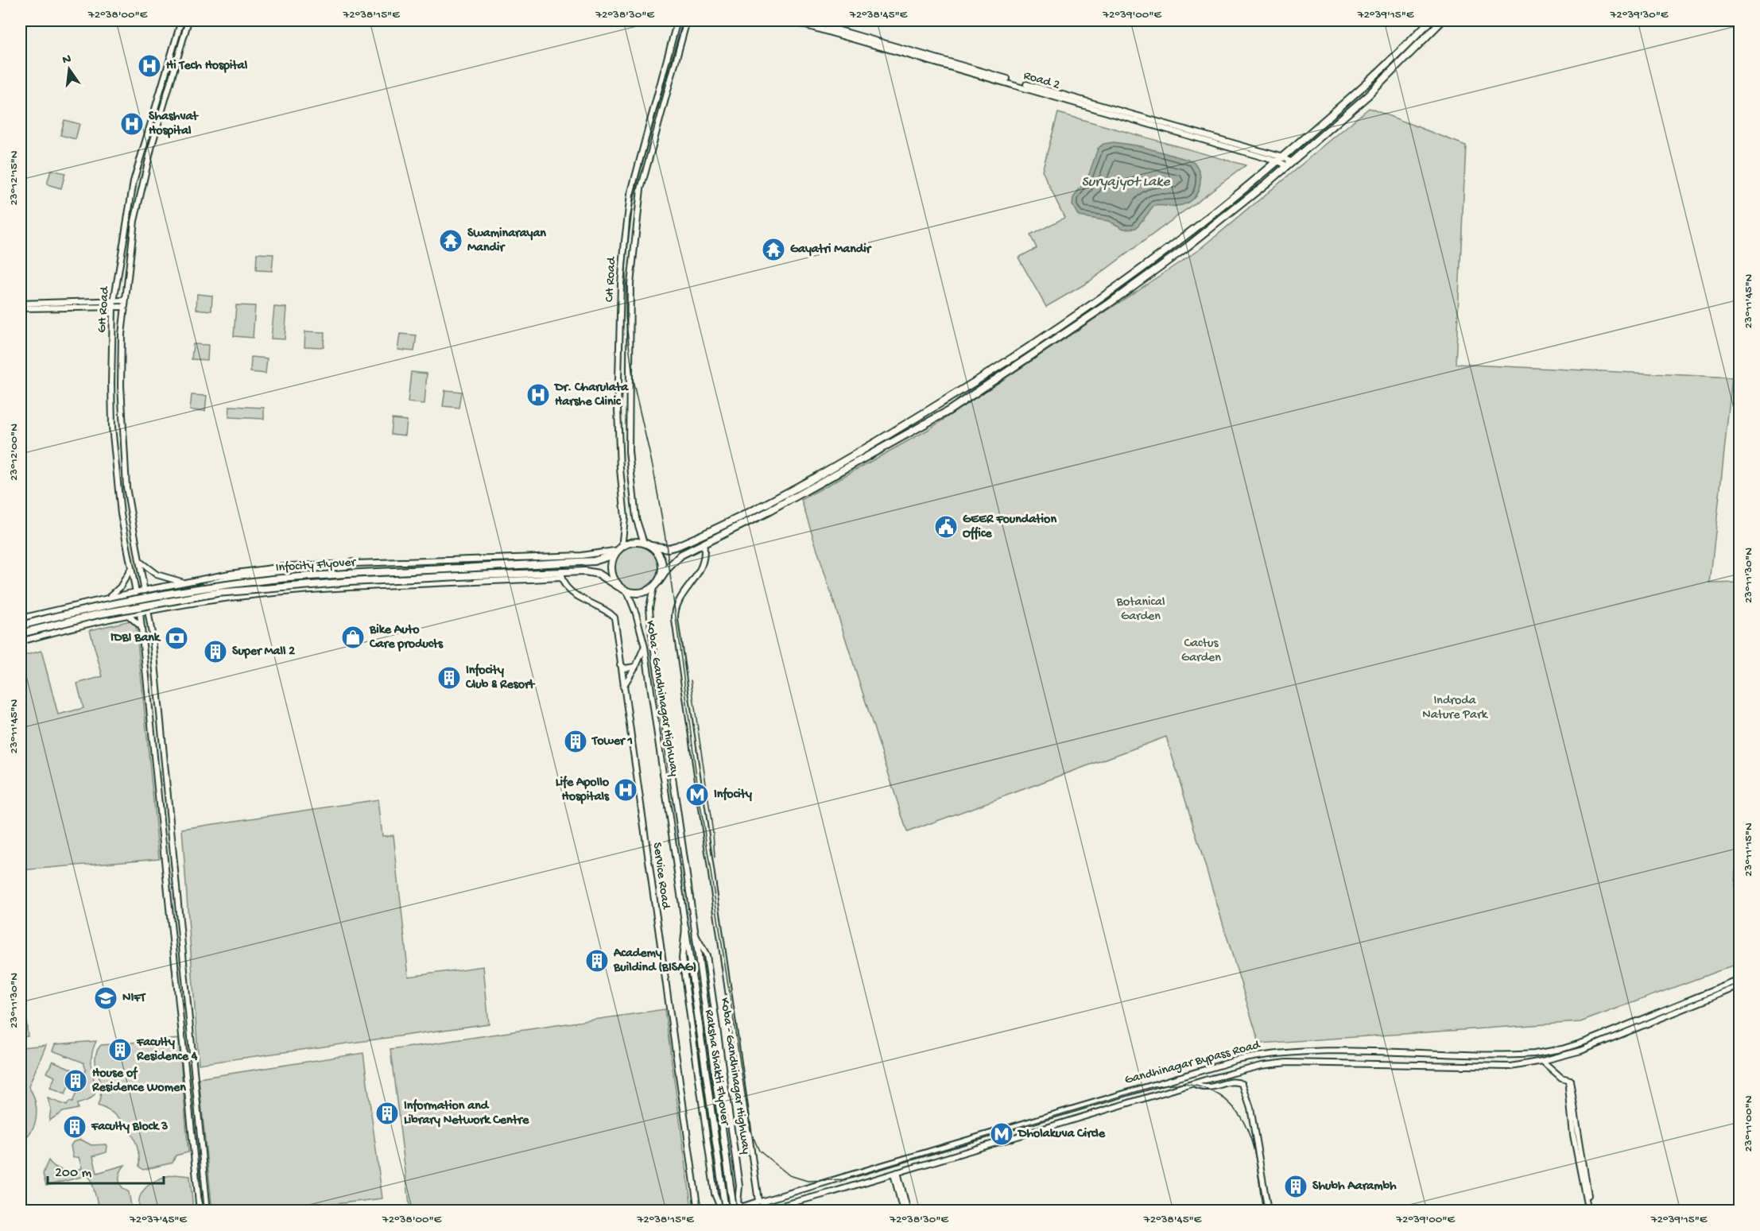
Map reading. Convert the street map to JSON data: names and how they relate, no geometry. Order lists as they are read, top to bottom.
{
  "streets": {
    "highway": ["Infocity Flyover"],
    "main road": ["Raksha Shakti Flyover"],
    "street": [
      "Road 2",
      "CH Road",
      "GH Road",
      "Koba - Gandhinagar Highway",
      "Service Road",
      "Gandhinagar Bypass Road"
    ]
  },
  "crossings": [
    ["CH Road", "Infocity Flyover"],
    ["CH Road", "Koba - Gandhinagar Highway"],
    ["Infocity Flyover", "Koba - Gandhinagar Highway"],
    ["Infocity Flyover", "Service Road"],
    ["Koba - Gandhinagar Highway", "Gandhinagar Bypass Road"],
    ["Koba - Gandhinagar Highway", "Raksha Shakti Flyover"]
  ],
  "water": ["Suryajyot Lake"],
  "parks": ["Botanical Garden", "Cactus Garden", "Indroda Nature Park"],
  "places": {
    "hospital": [
      "Hi Tech Hospital",
      "Shashvat Hospital",
      "Dr. Charulata Harshe Clinic",
      "Life Apollo Hospitals"
    ],
    "temple": ["Swaminarayan Mandir", "Gayatri Mandir"],
    "public building": ["GEER Foundation Office"],
    "shop": ["Bike Auto Care products"],
    "bank": ["IDBI Bank"],
    "building": [
      "Super Mall 2",
      "Infocity Club & Resort",
      "Tower 1",
      "Academy Buildind (BISAG)",
      "Faculty Residence 4",
      "House of Residence Women",
      "Information and Library Network Centre",
      "Faculty Block 3",
      "Shubh Aarambh"
    ],
    "metro station": ["Infocity", "Dholakuva Circle"],
    "school or university": ["NIFT"]
  },
  "scale_bar": "200 m",
  "north": "top",
  "coordinates": [
    "72°38'00\"E",
    "72°38'15\"E",
    "72°38'30\"E",
    "72°38'45\"E",
    "72°39'00\"E",
    "72°39'15\"E",
    "72°39'30\"E",
    "23°12'15\"N",
    "23°11'45\"N",
    "23°12'00\"N",
    "23°11'30\"N",
    "23°11'15\"N",
    "23°11'00\"N",
    "72°37'45\"E"
  ]
}
